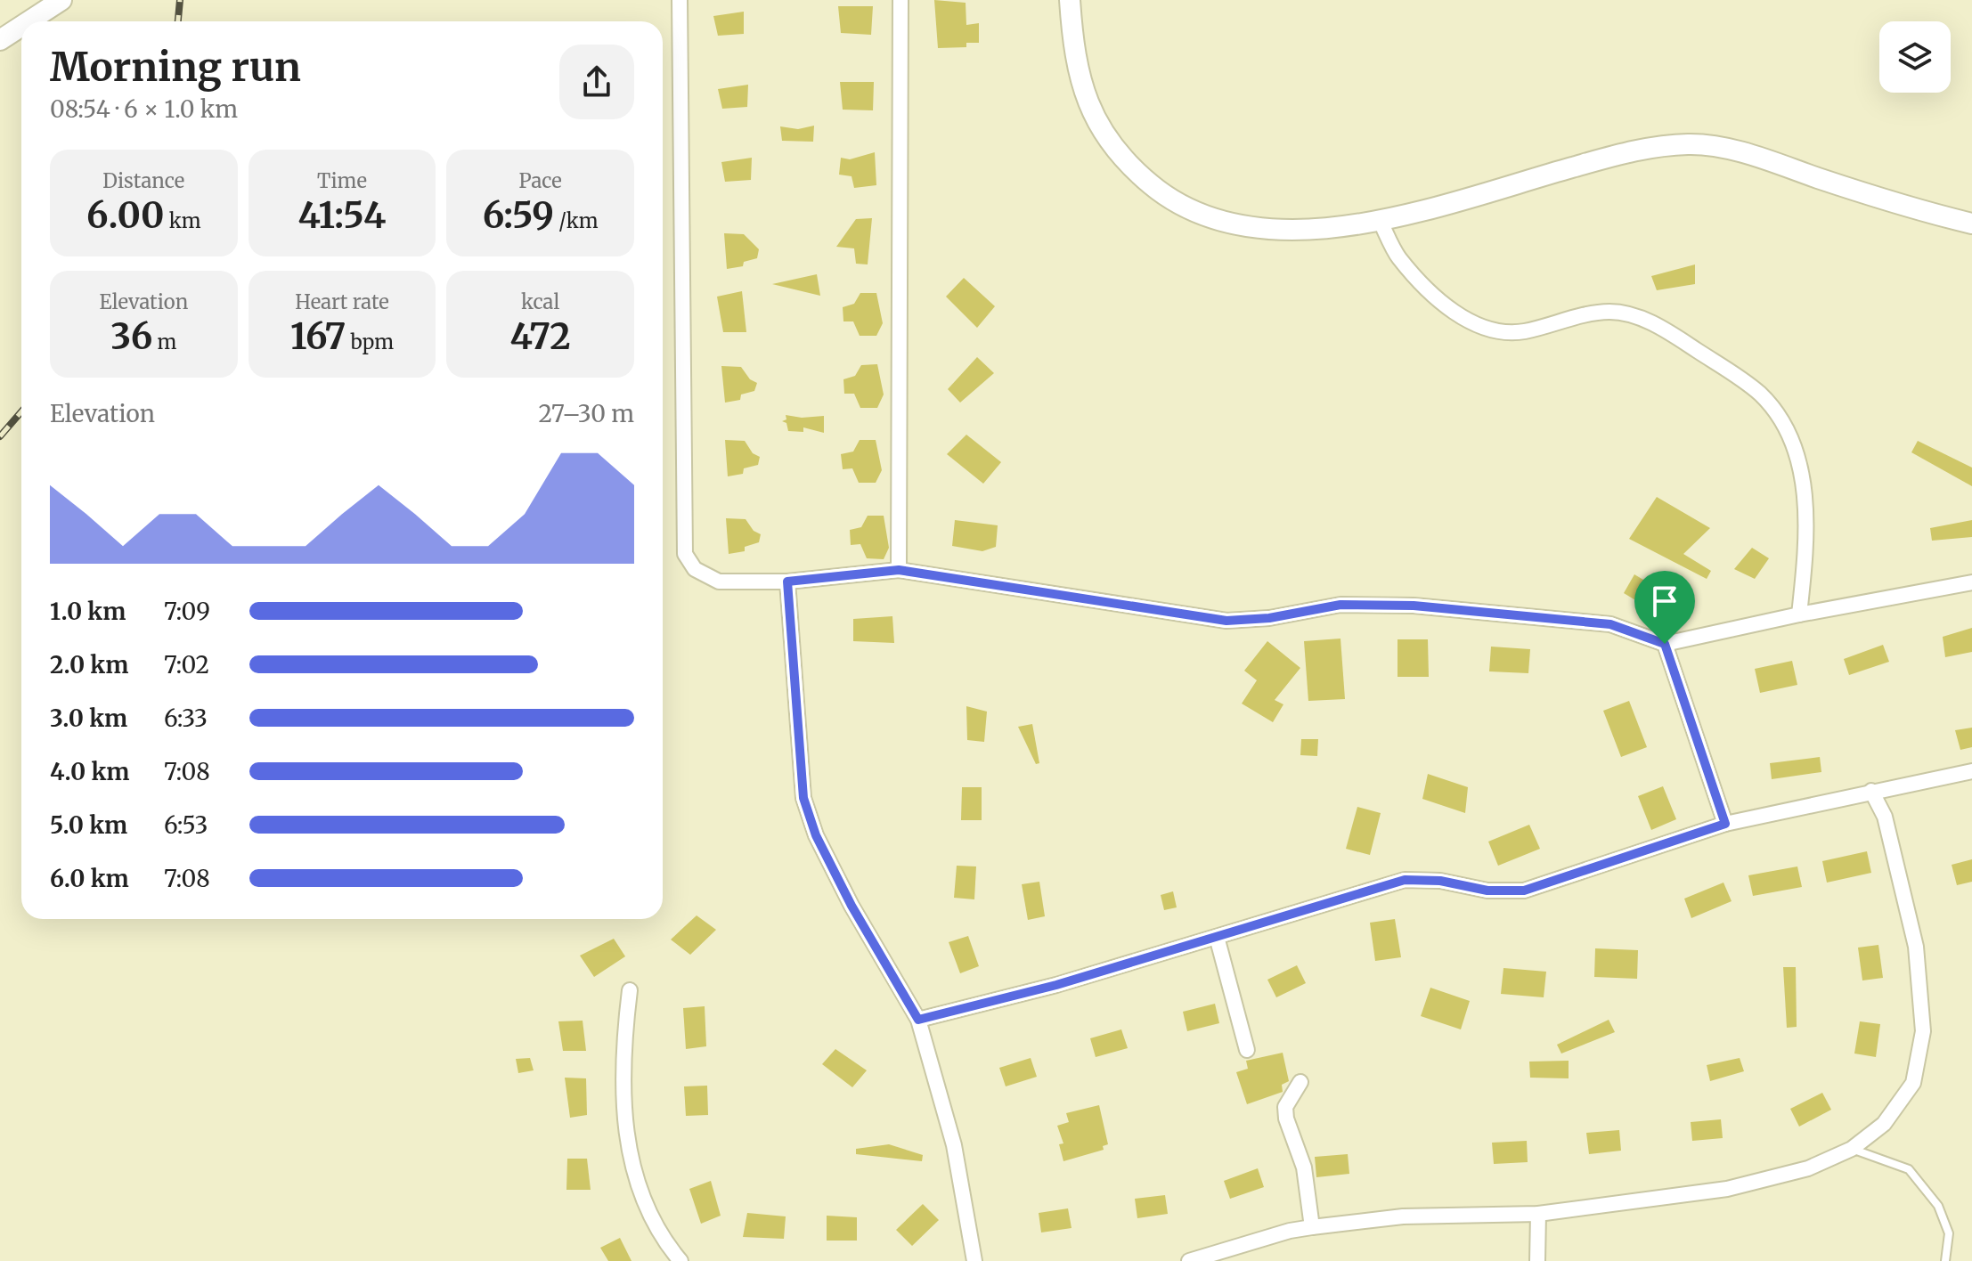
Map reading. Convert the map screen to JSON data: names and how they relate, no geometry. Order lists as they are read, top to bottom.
{
  "page": {
    "heading": ["Morning run", "08:54 · 6 × 1.0 km"],
    "stats": [
      ["Distance", "6.00 km"],
      ["Time", "41:54"],
      ["Pace", "6:59 /km"],
      ["Elevation", "36 m"],
      ["Heart rate", "167 bpm"],
      ["kcal", "472"]
    ],
    "chart": ["Elevation", "27–30 m"],
    "list": [
      {
        "name": "1.0 km",
        "note": "7:09"
      },
      {
        "name": "2.0 km",
        "note": "7:02"
      },
      {
        "name": "3.0 km",
        "note": "6:33"
      },
      {
        "name": "4.0 km",
        "note": "7:08"
      },
      {
        "name": "5.0 km",
        "note": "6:53"
      },
      {
        "name": "6.0 km",
        "note": "7:08"
      }
    ]
  }
}
